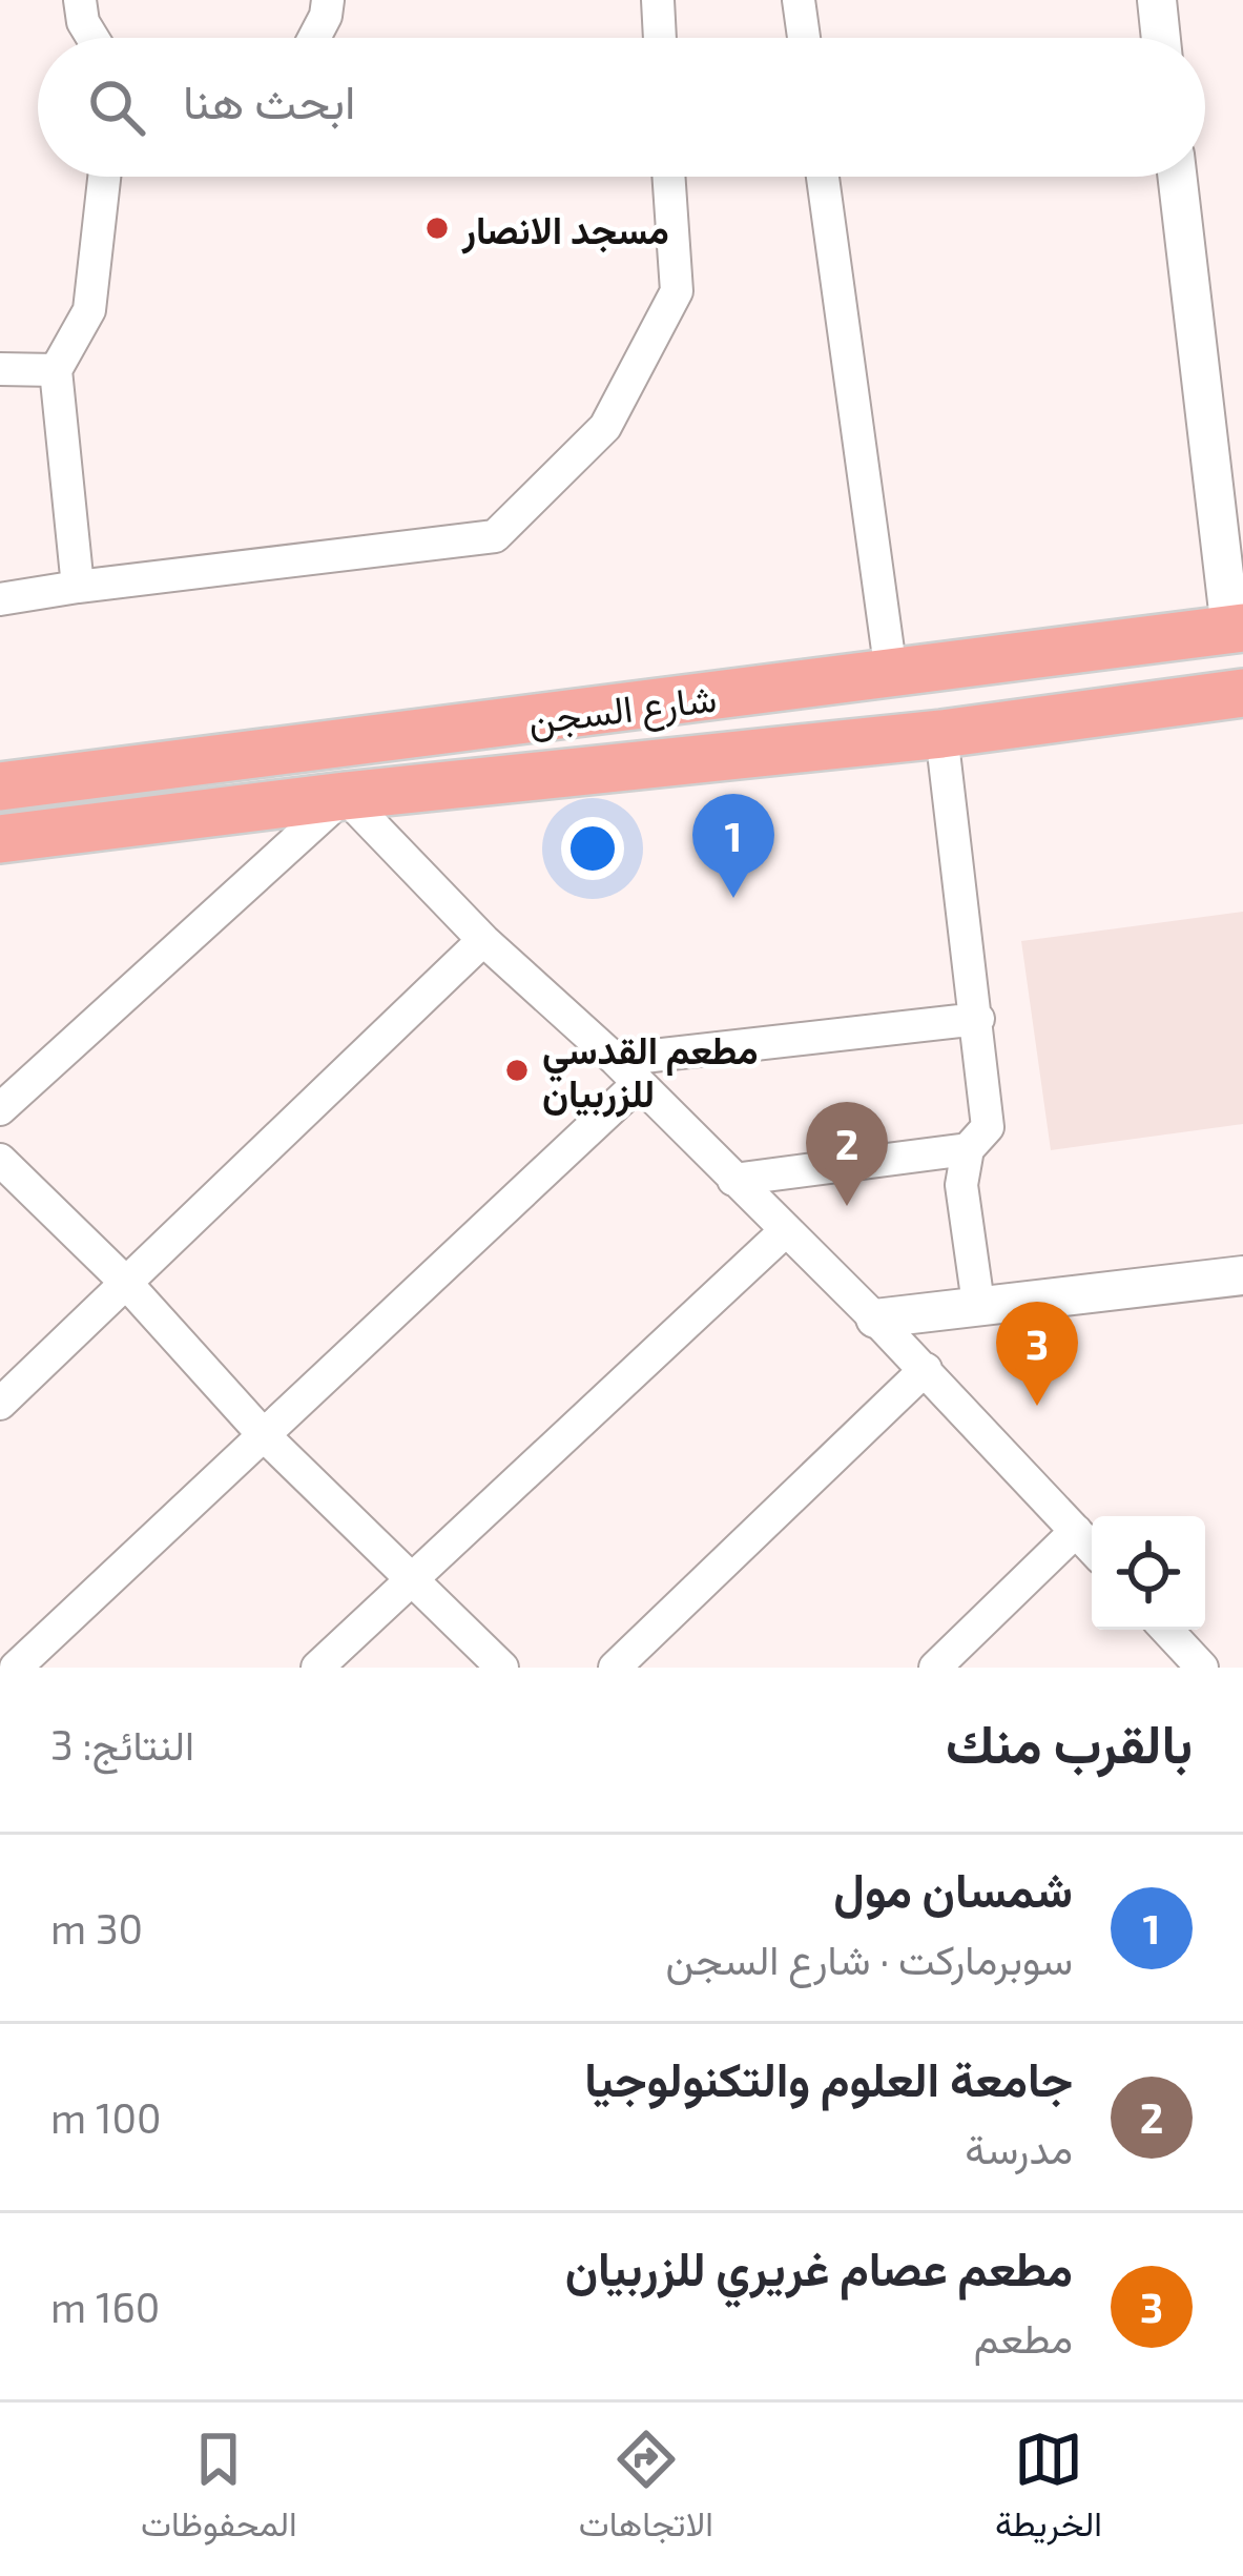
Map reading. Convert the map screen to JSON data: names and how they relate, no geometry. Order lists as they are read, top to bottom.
{
  "streets": {
    "main road": ["شارع السجن"]
  },
  "places": ["مسجد الانصار", "مطعم القدسي للزربيان"],
  "page": {
    "search": "ابحث هنا",
    "pins": ["1", "2", "3"],
    "heading": ["بالقرب منك", "النتائج: 3"],
    "list": [
      {
        "mark": "1",
        "name": "شمسان مول",
        "note": "سوبرماركت · شارع السجن",
        "value": "30 m"
      },
      {
        "mark": "2",
        "name": "جامعة العلوم والتكنولوجيا",
        "note": "مدرسة",
        "value": "100 m"
      },
      {
        "mark": "3",
        "name": "مطعم عصام غريري للزربيان",
        "note": "مطعم",
        "value": "160 m"
      }
    ],
    "nav": ["الخريطة", "الاتجاهات", "المحفوظات"]
  }
}
